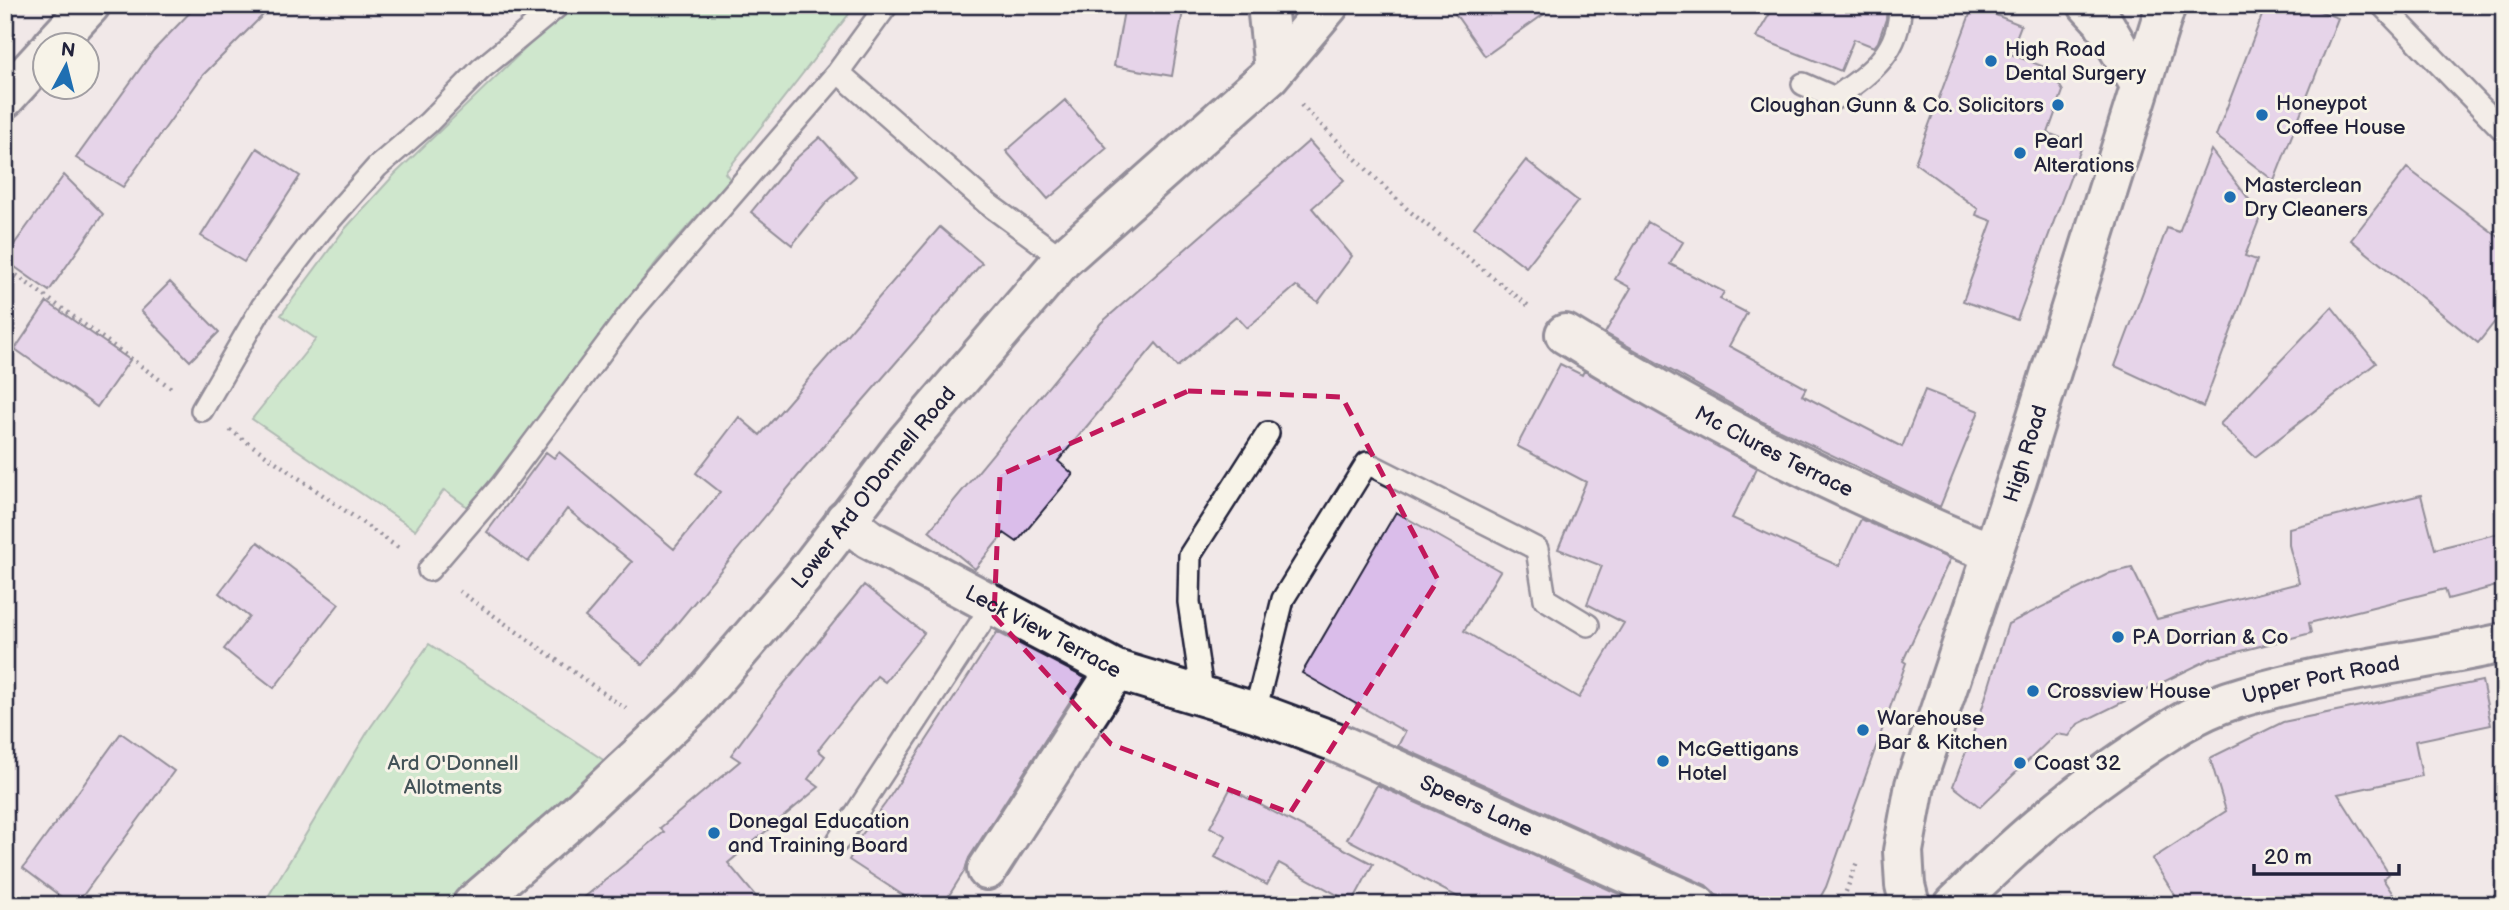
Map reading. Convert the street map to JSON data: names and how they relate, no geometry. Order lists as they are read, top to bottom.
{
  "streets": {
    "street": [
      "Mc Clures Terrace",
      "High Road",
      "Lower Ard O'Donnell Road",
      "Leck View Terrace",
      "Upper Port Road",
      "Speers Lane"
    ]
  },
  "crossings": [
    ["Mc Clures Terrace", "High Road"],
    ["Lower Ard O'Donnell Road", "Leck View Terrace"],
    ["Leck View Terrace", "Speers Lane"]
  ],
  "parks": ["Ard O'Donnell Allotments"],
  "places": [
    "High Road Dental Surgery",
    "Cloughan Gunn & Co. Solicitors",
    "Honeypot Coffee House",
    "Pearl Alterations",
    "Masterclean Dry Cleaners",
    "P.A Dorrian & Co",
    "Crossview House",
    "Warehouse Bar & Kitchen",
    "McGettigans Hotel",
    "Coast 32",
    "Donegal Education and Training Board"
  ],
  "scale_bar": "20 m",
  "north": "top"
}
